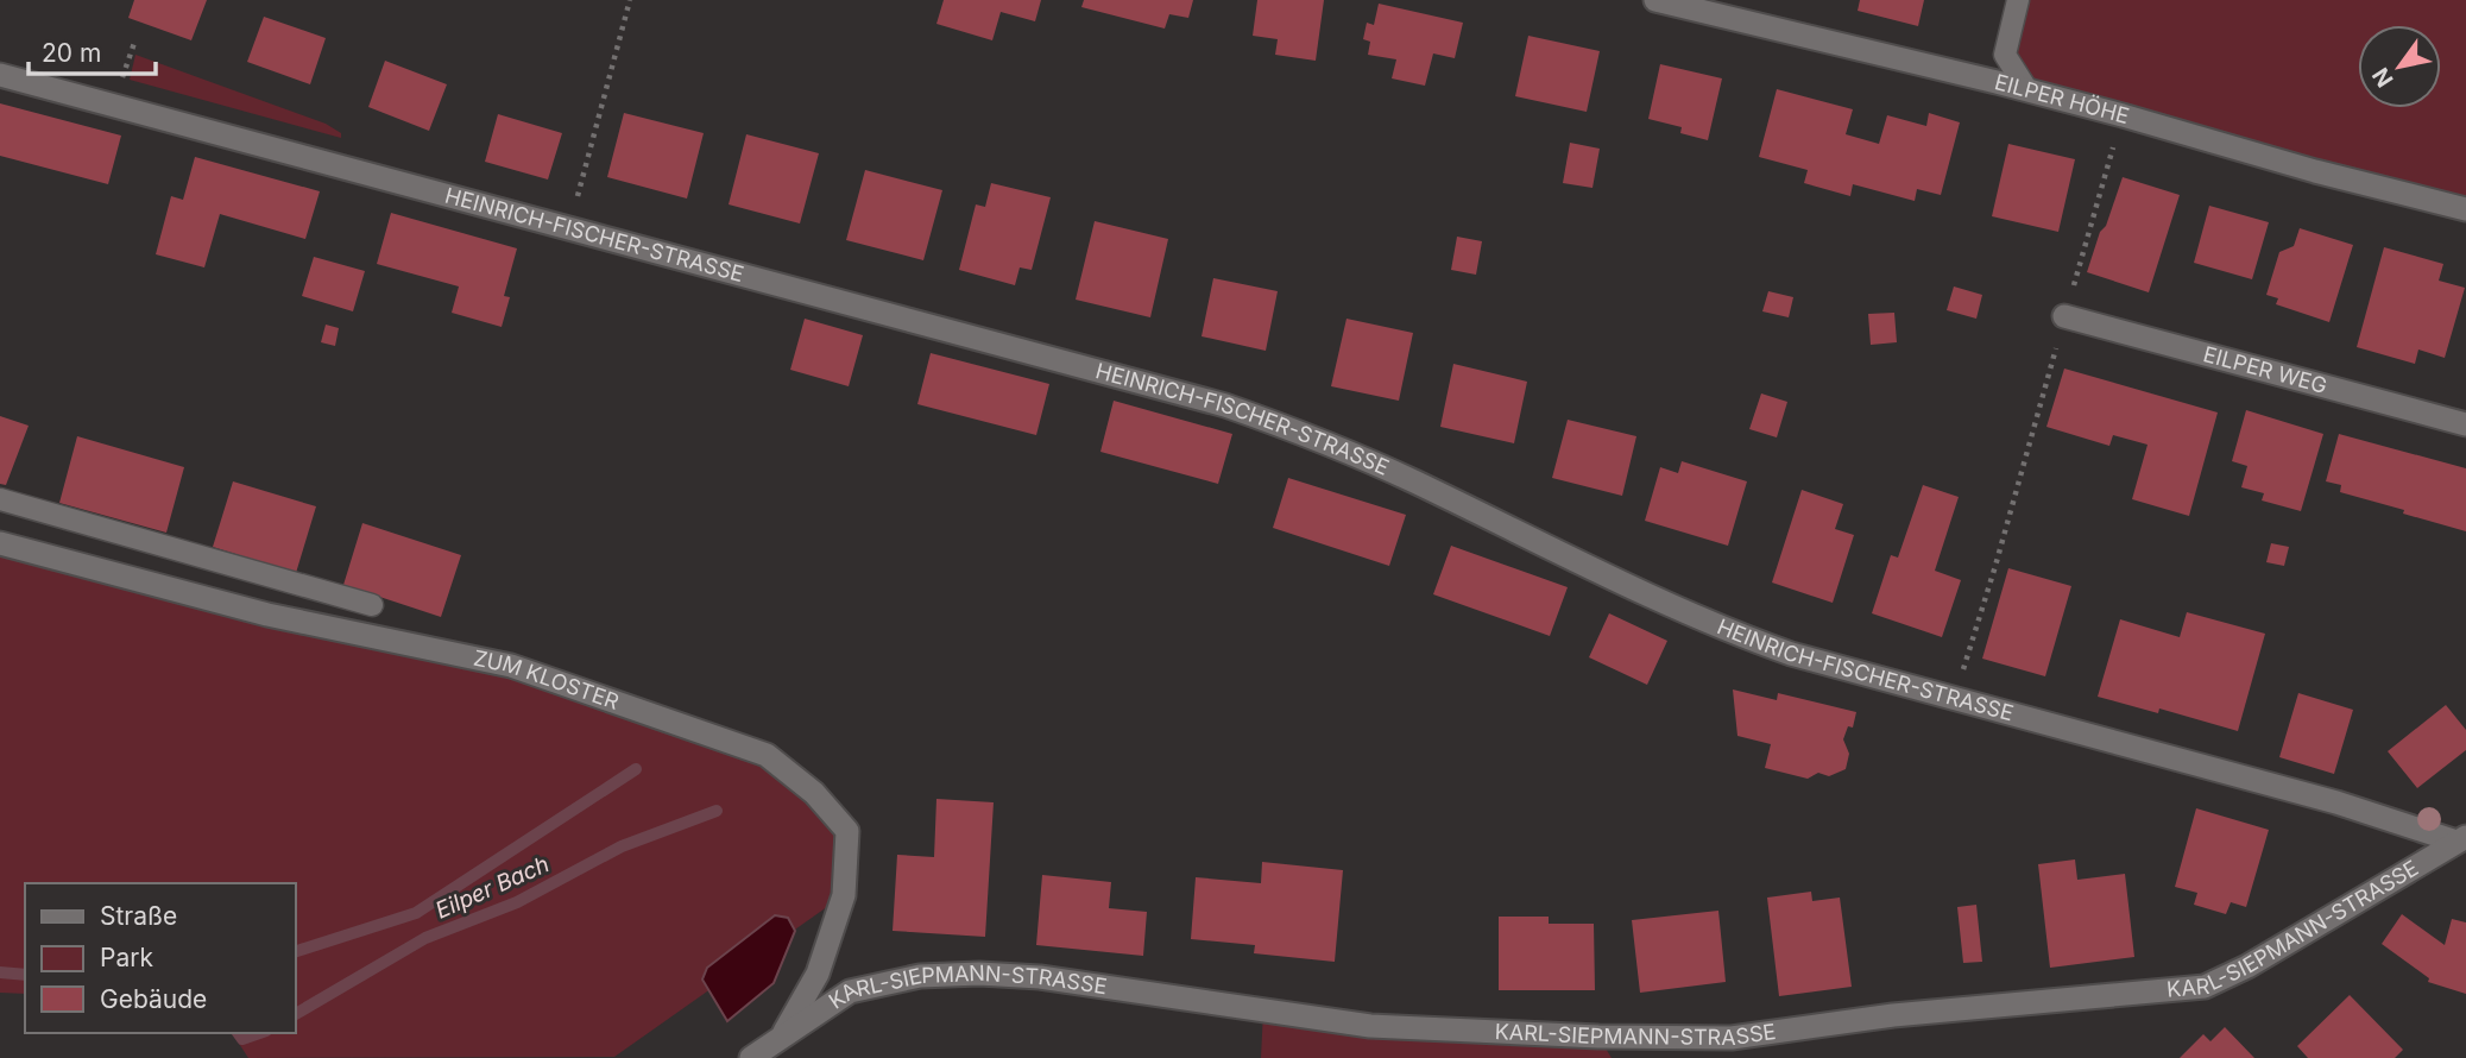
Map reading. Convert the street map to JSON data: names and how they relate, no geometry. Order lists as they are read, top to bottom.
{
  "streets": {
    "street": [
      "EILPER HÖHE",
      "HEINRICH-FISCHER-STRASSE",
      "EILPER WEG",
      "ZUM KLOSTER",
      "KARL-SIEPMANN-STRASSE"
    ]
  },
  "crossings": [
    ["HEINRICH-FISCHER-STRASSE", "KARL-SIEPMANN-STRASSE"],
    ["ZUM KLOSTER", "KARL-SIEPMANN-STRASSE"]
  ],
  "water": ["Eilper Bach"],
  "legend": ["Straße", "Park", "Gebäude"],
  "scale_bar": "20 m",
  "north": "bottom left"
}
